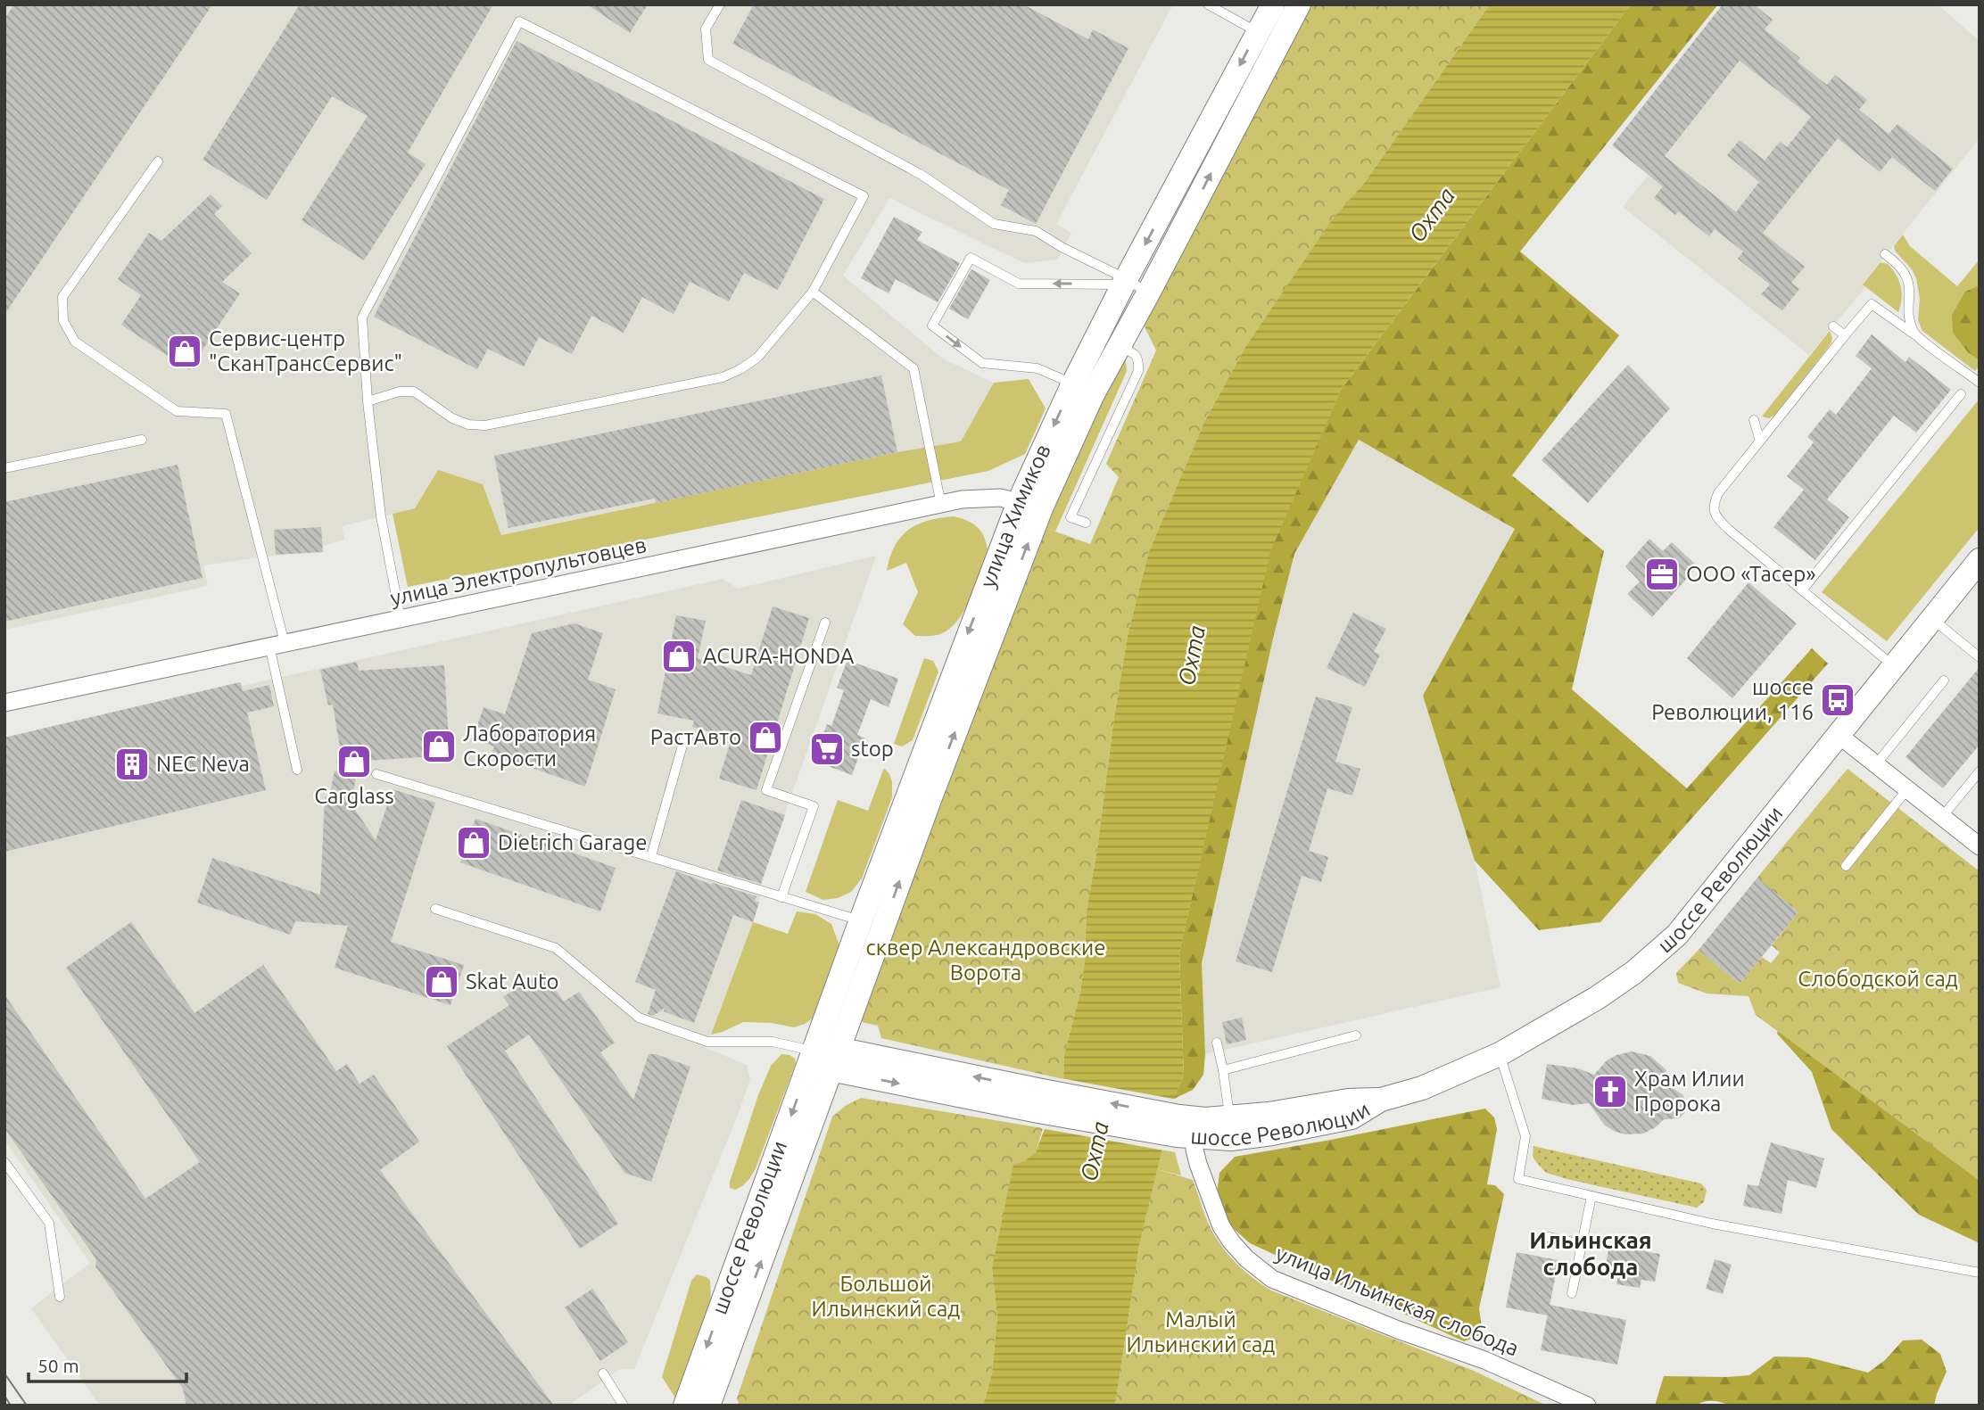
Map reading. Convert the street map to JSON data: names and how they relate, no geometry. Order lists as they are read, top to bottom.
{
  "streets": {
    "main road": ["улица Химиков", "шоссе Революции"],
    "street": ["улица Электропультовцев", "улица Ильинская слобода"]
  },
  "crossings": [
    ["улица Химиков", "улица Электропультовцев"],
    ["улица Химиков", "шоссе Революции"],
    ["шоссе Революции", "улица Ильинская слобода"]
  ],
  "districts": ["Ильинская слобода"],
  "water": ["Охта"],
  "parks": [
    "сквер Александровские Ворота",
    "Слободской сад",
    "Большой Ильинский сад",
    "Малый Ильинский сад"
  ],
  "places": {
    "shop": [
      "Сервис-центр \"СканТрансСервис\"",
      "ACURA-HONDA",
      "РастАвто",
      "Лаборатория Скорости",
      "Carglass",
      "Dietrich Garage",
      "Skat Auto"
    ],
    "office": ["ООО «Тасер»"],
    "bus stop": ["шоссе Революции, 116"],
    "supermarket": ["stop"],
    "building": ["NEC Neva"],
    "church": ["Храм Илии Пророка"]
  },
  "scale_bar": "50 m"
}
